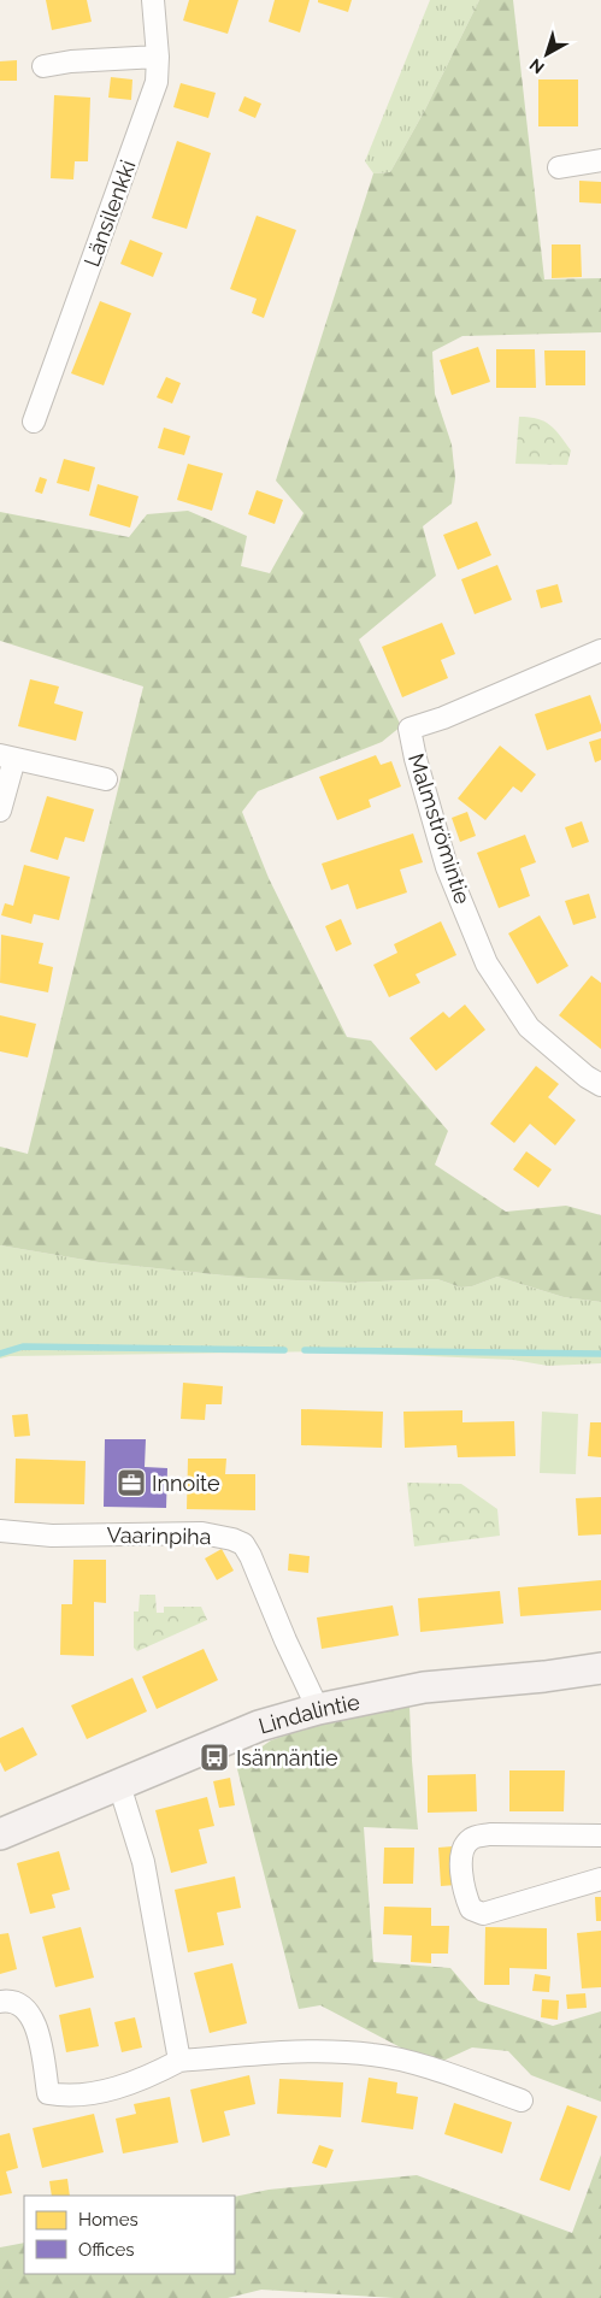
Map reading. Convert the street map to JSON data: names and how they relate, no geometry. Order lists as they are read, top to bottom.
{
  "streets": {
    "street": [
      "Länsilenkki",
      "Malmströmintie",
      "Vaarinpiha",
      "Lindalintie"
    ]
  },
  "crossings": [
    ["Vaarinpiha", "Lindalintie"]
  ],
  "places": {
    "office": ["Innoite"],
    "bus stop": ["Isännäntie"]
  },
  "legend": ["Homes", "Offices"],
  "north": "bottom left"
}
